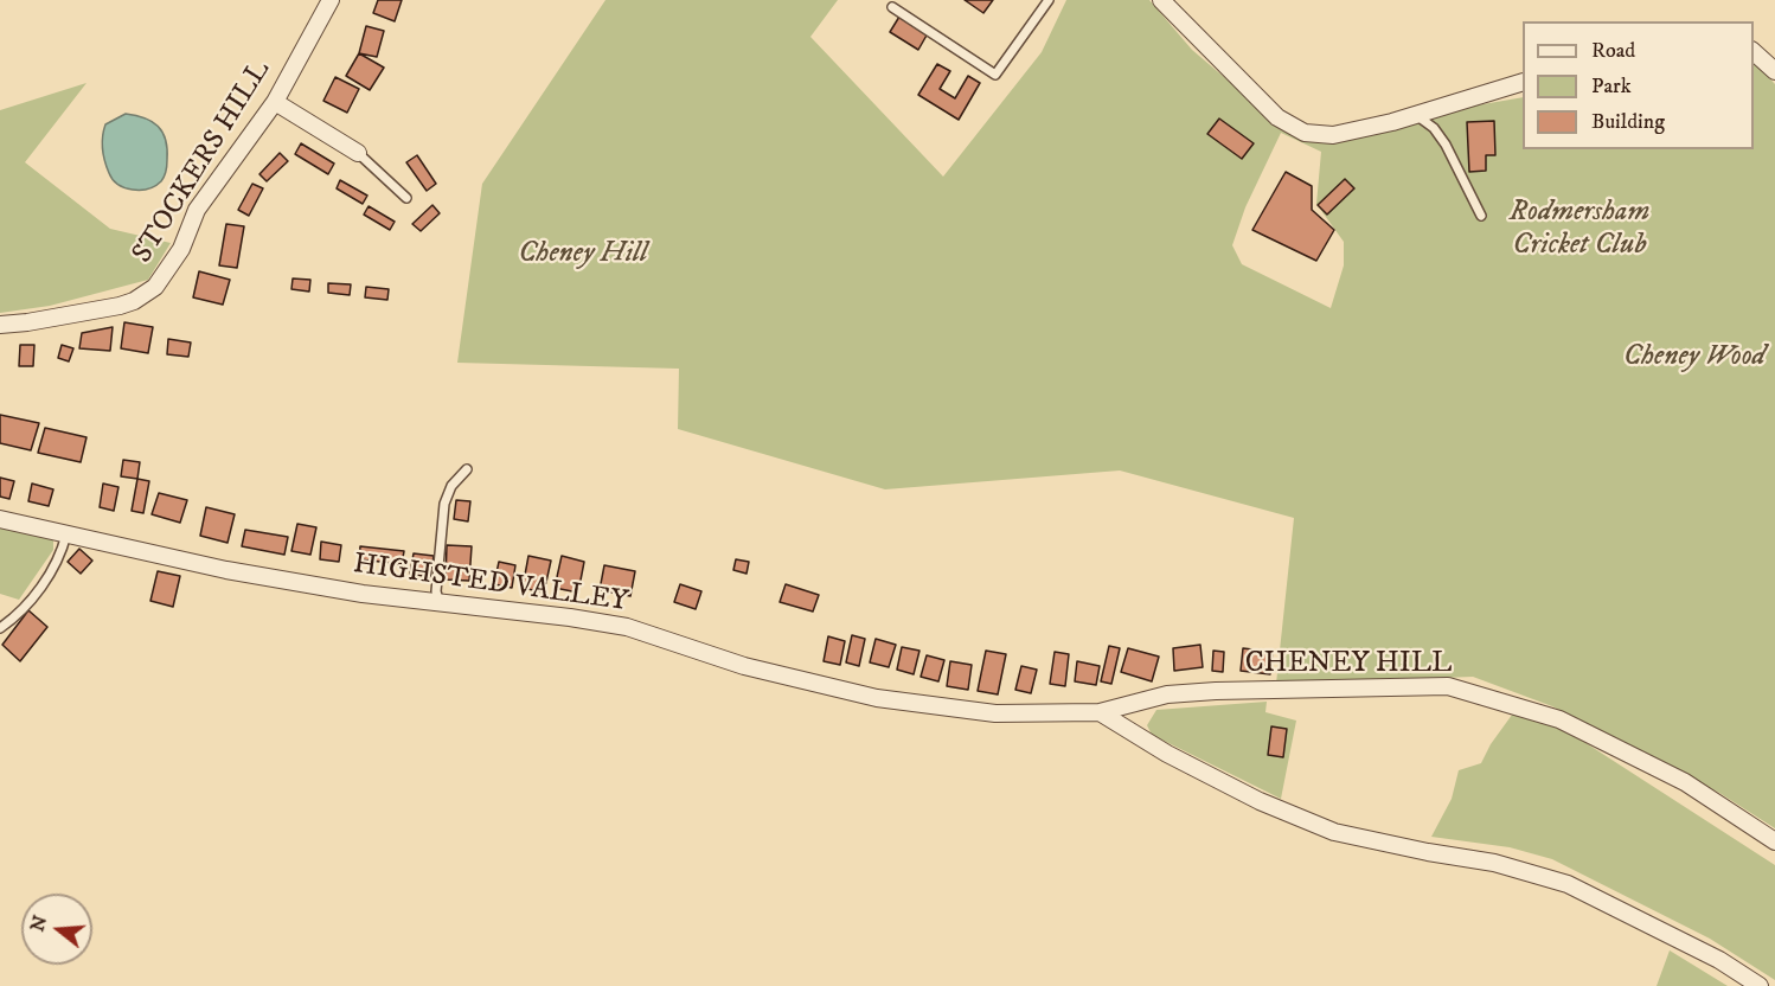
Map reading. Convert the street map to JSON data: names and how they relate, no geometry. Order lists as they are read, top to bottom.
{
  "streets": {
    "street": ["STOCKERS HILL", "HIGHSTED VALLEY", "CHENEY HILL"]
  },
  "crossings": [
    ["HIGHSTED VALLEY", "CHENEY HILL"]
  ],
  "parks": ["Rodmersham Cricket Club", "Cheney Hill", "Cheney Wood"],
  "legend": ["Road", "Park", "Building"],
  "north": "left"
}
